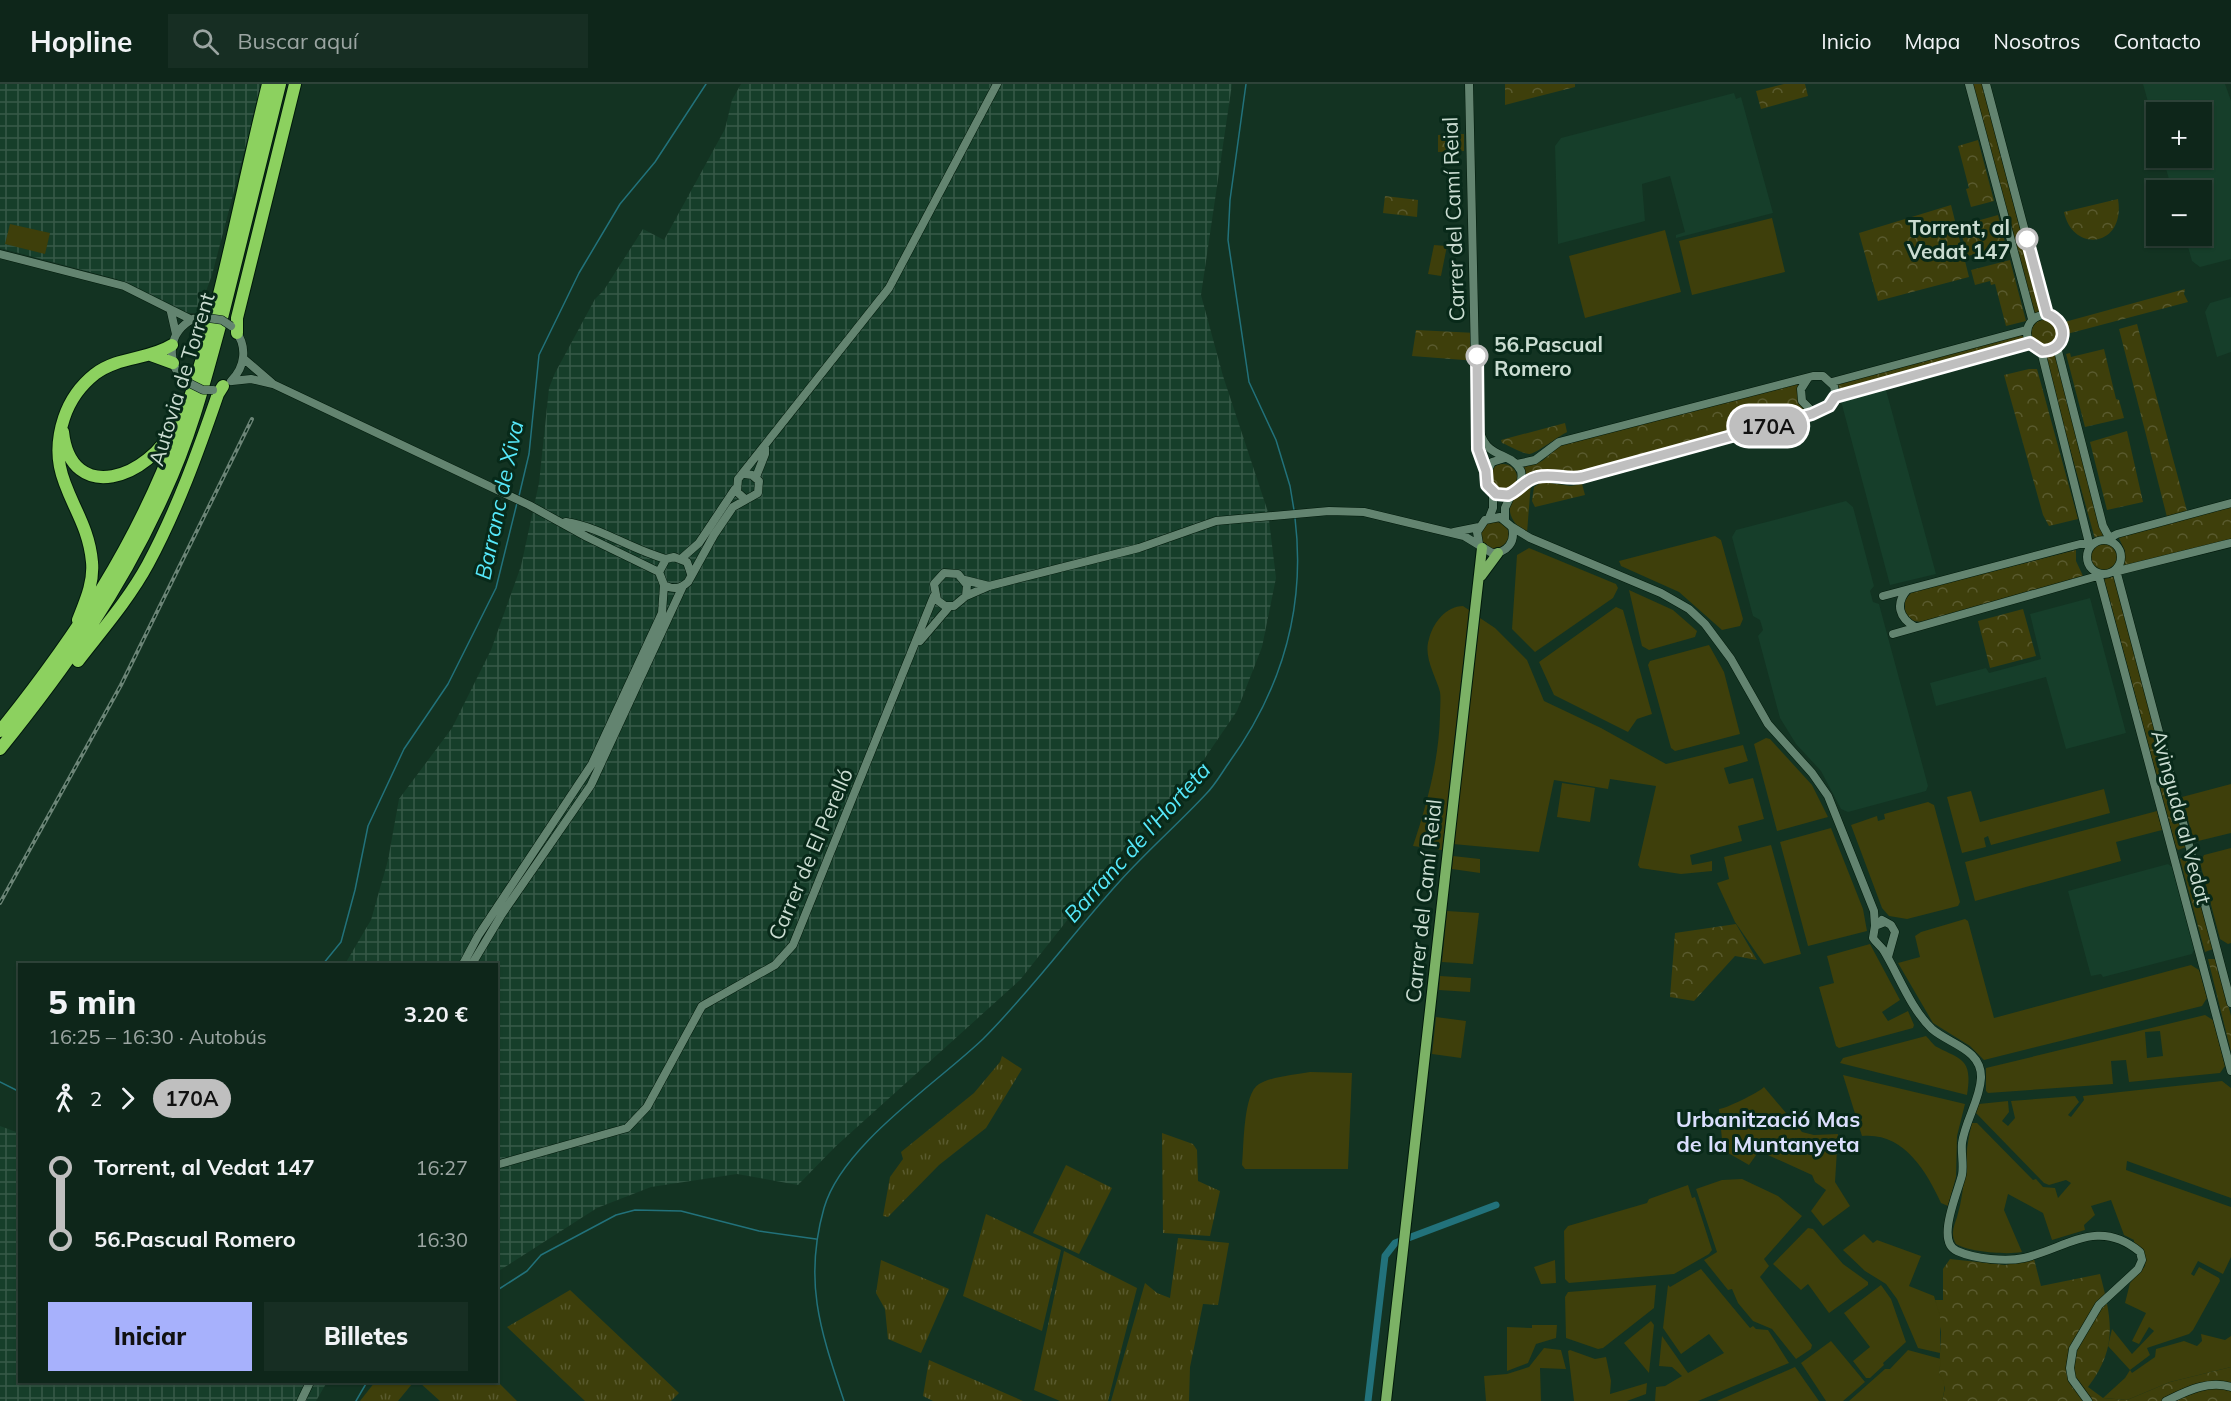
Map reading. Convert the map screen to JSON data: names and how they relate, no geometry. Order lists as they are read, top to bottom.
{
  "streets": {
    "highway": ["Autovia de Torrent"],
    "main road": ["Carrer del Camí Reial"],
    "street": ["Avinguda al Vedat", "Carrer de El Perelló"]
  },
  "districts": ["Urbanització Mas de la Muntanyeta"],
  "water": ["Barranc de Xiva", "Barranc de l'Horteta"],
  "places": ["Torrent, al Vedat 147", "56.Pascual Romero"],
  "lines": ["bus line 170A"],
  "page": {
    "header": "Hopline",
    "search": "Buscar aquí",
    "nav": [
      "Inicio",
      "Mapa",
      "Nosotros",
      "Contacto"
    ],
    "on_map": "170A",
    "map_buttons": ["+", "−"],
    "heading": ["5 min", "16:25 – 16:30 · Autobús", "3.20 €"],
    "legs": ["2", "170A"],
    "list": [
      {
        "name": "Torrent, al Vedat 147",
        "value": "16:27"
      },
      {
        "name": "56.Pascual Romero",
        "value": "16:30"
      }
    ],
    "buttons": ["Iniciar", "Billetes"]
  }
}
